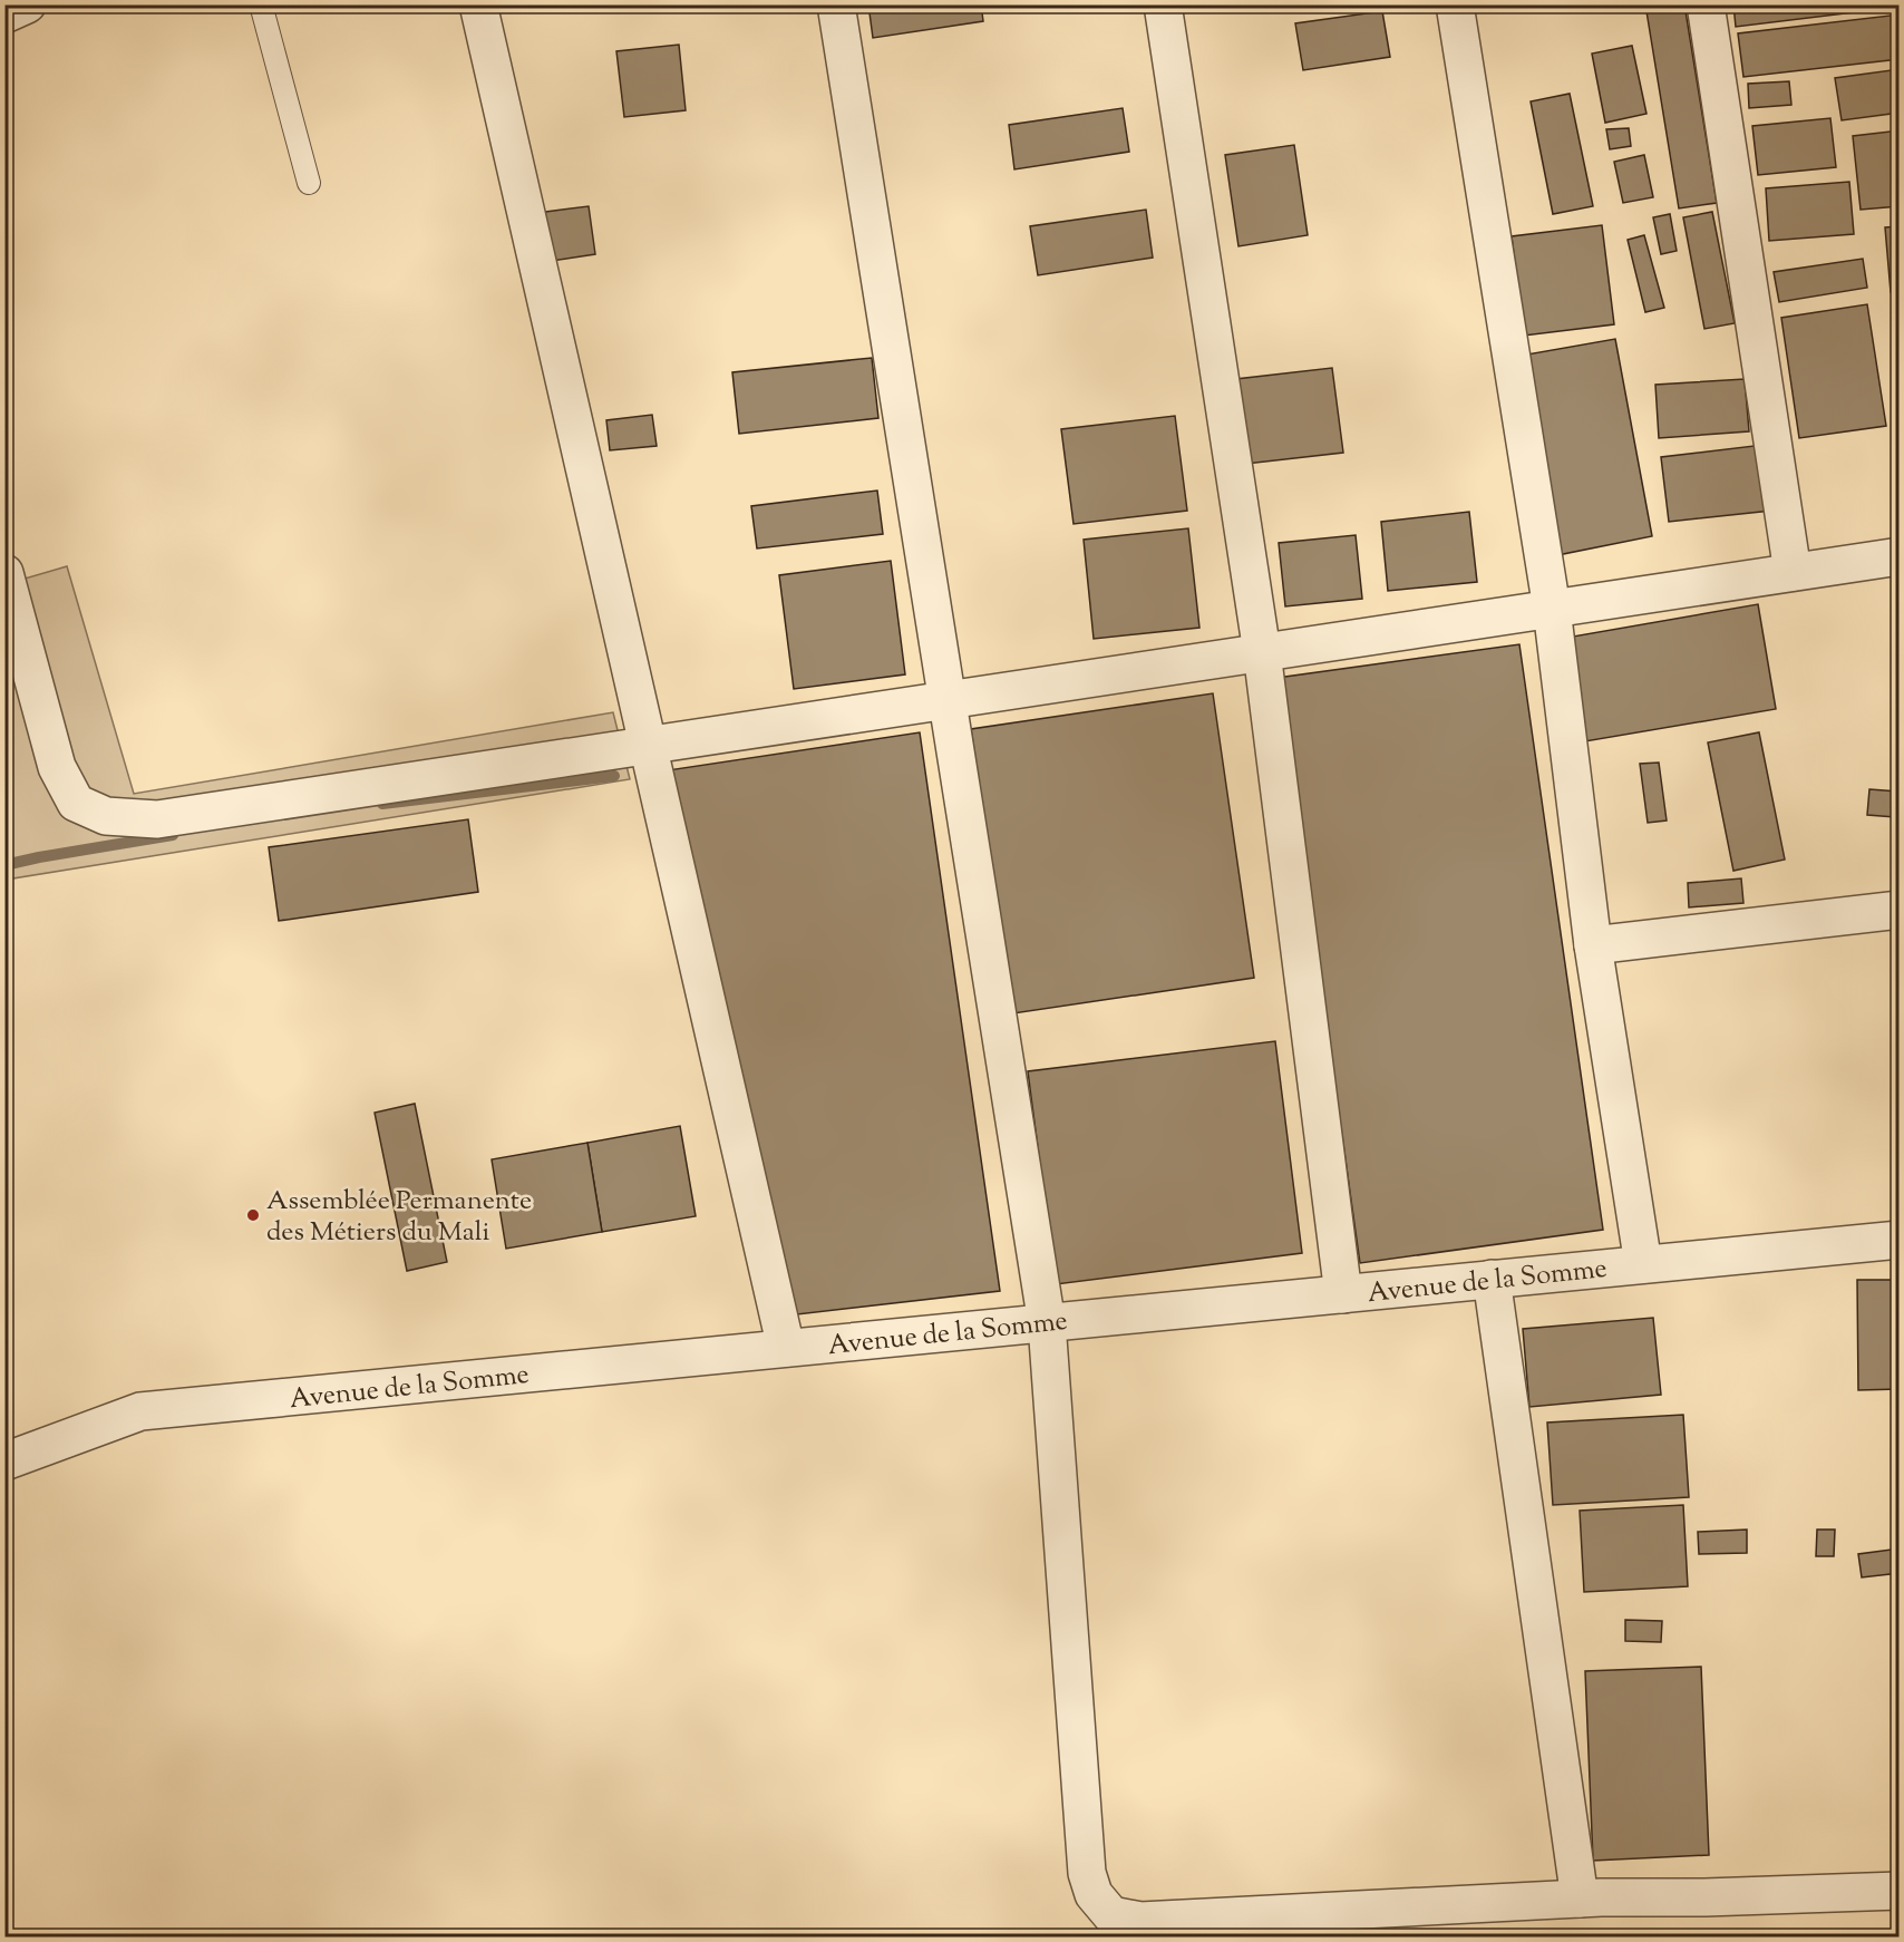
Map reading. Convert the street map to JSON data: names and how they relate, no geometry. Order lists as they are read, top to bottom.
{
  "streets": {
    "street": ["Avenue de la Somme"]
  },
  "places": ["Assemblée Permanente des Métiers du Mali"]
}
